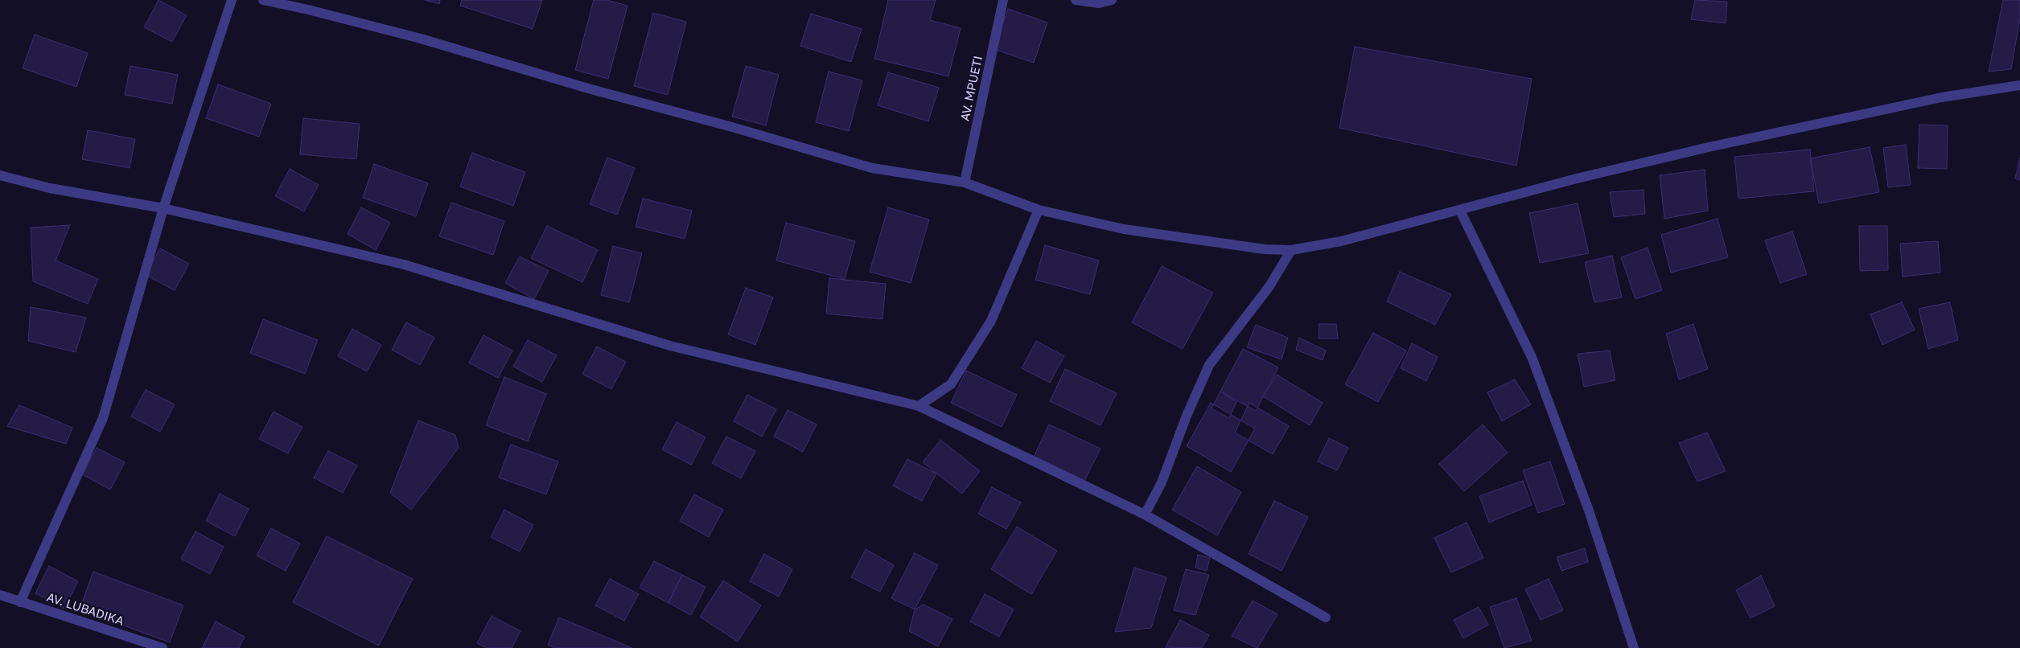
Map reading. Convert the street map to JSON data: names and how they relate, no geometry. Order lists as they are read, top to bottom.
{
  "streets": {
    "street": ["AV. MPUETI", "AV. LUBADIKA"]
  }
}
